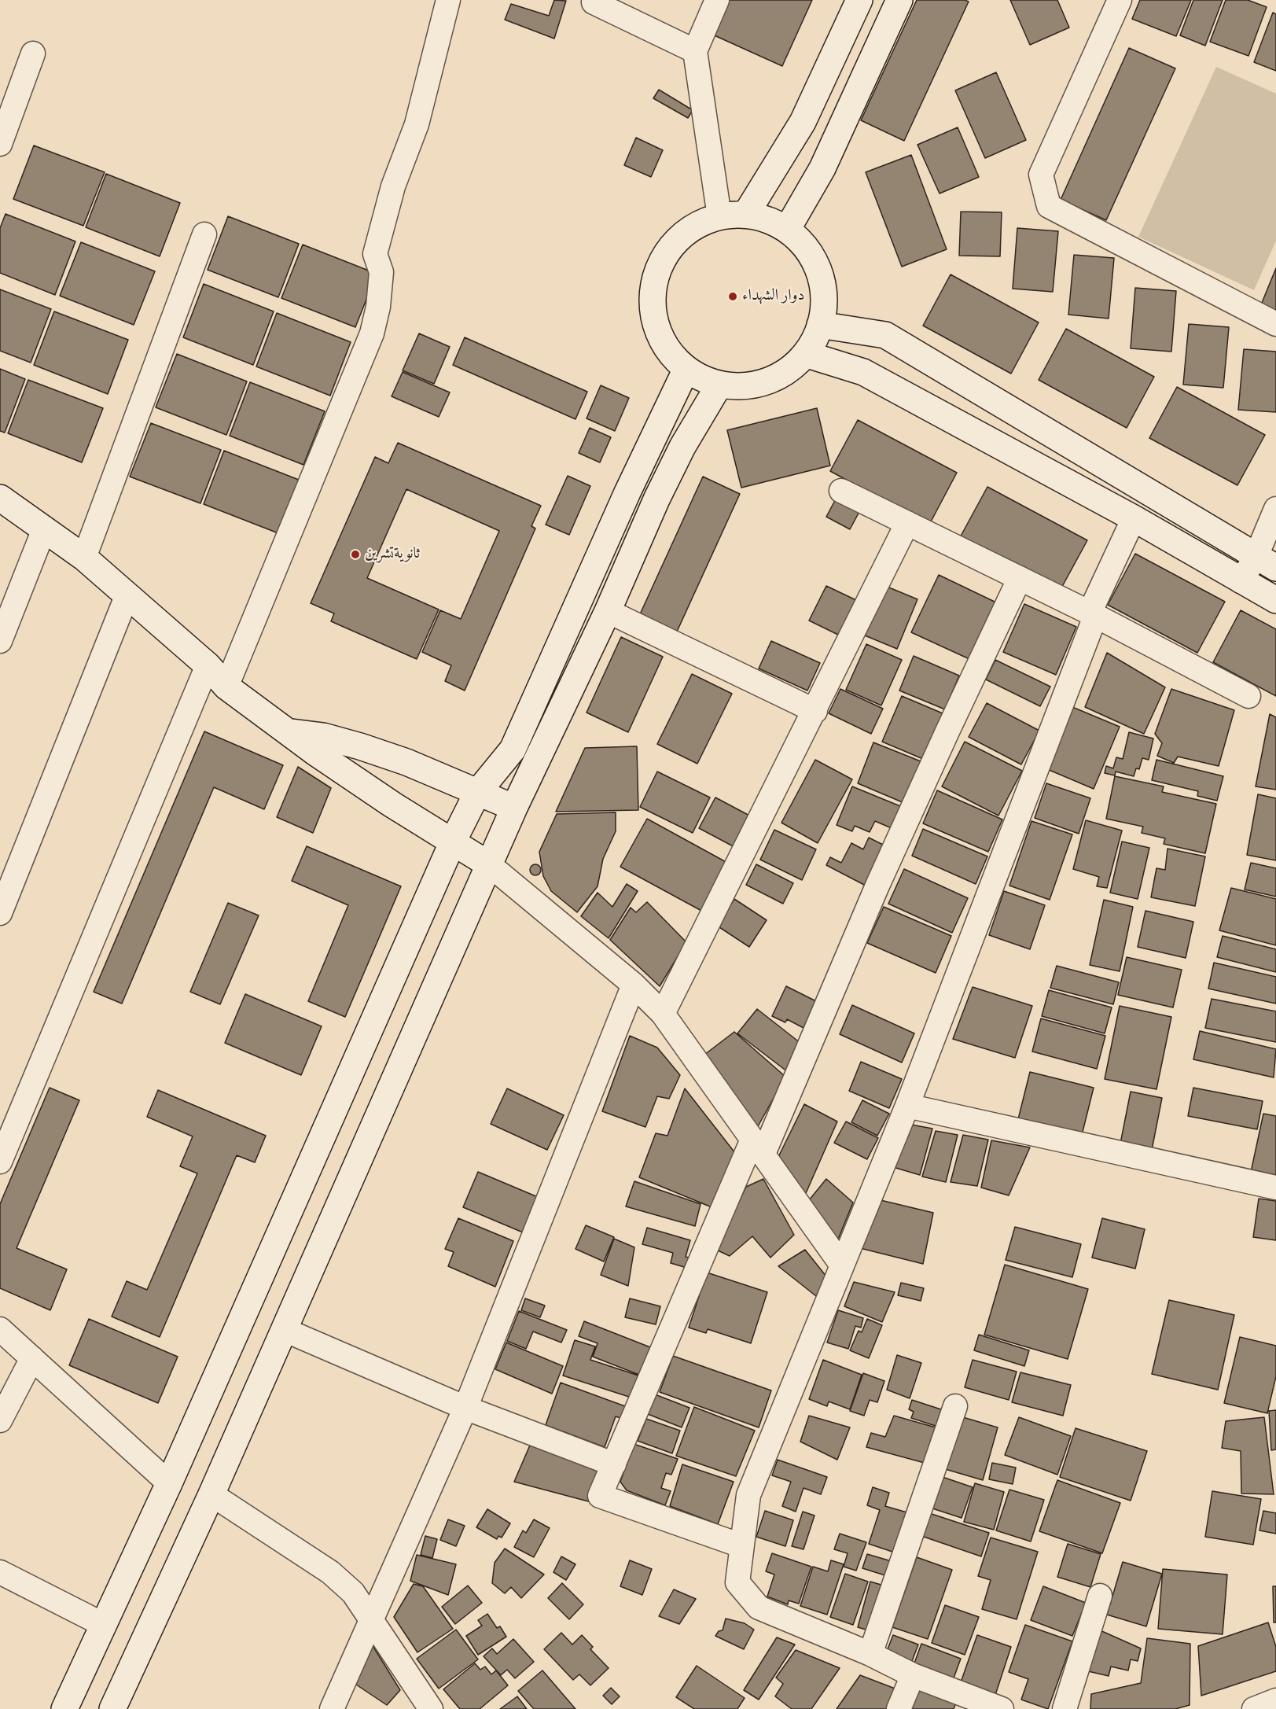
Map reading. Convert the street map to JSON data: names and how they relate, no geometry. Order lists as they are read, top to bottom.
{
  "places": ["دوار الشهداء", "ثانويةتشرين"]
}
